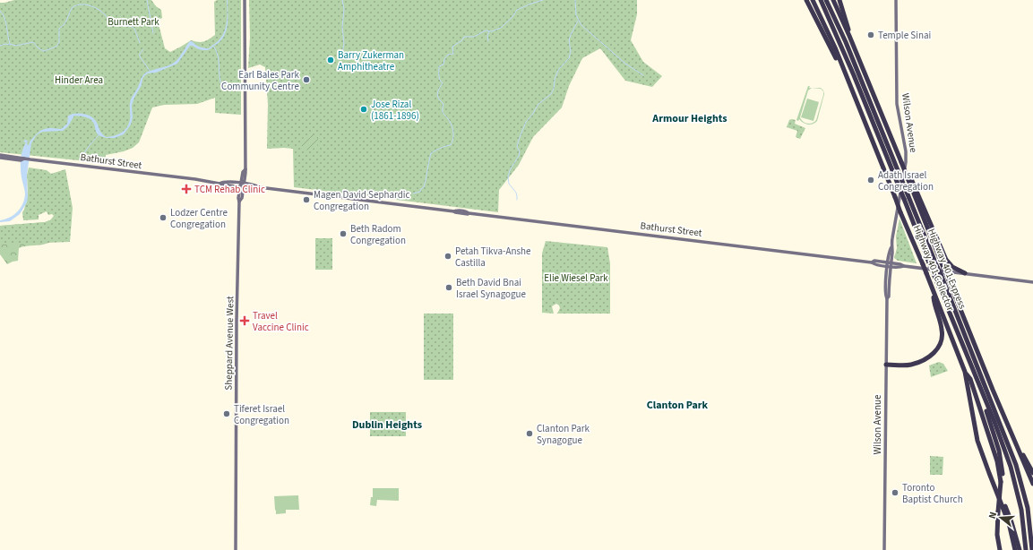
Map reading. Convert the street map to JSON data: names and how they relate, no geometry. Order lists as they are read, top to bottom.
{
  "streets": {
    "highway": ["Highway 401 Collector", "Highway 401 Express"],
    "main road": ["Wilson Avenue", "Bathurst Street", "Sheppard Avenue West"]
  },
  "crossings": [
    ["Wilson Avenue", "Bathurst Street"],
    ["Bathurst Street", "Sheppard Avenue West"]
  ],
  "districts": ["Armour Heights", "Clanton Park", "Dublin Heights"],
  "parks": ["Burnett Park", "Hinder Area", "Elie Wiesel Park"],
  "places": {
    "other": [
      "Temple Sinai",
      "Barry Zukerman Amphitheatre",
      "Earl Bales Park Community Centre",
      "Jose Rizal (1861-1896)",
      "Adath Israel Congregation",
      "Magen David Sephardic Congregation",
      "Lodzer Centre Congregation",
      "Beth Radom Congregation",
      "Petah Tikva-Anshe Castilla",
      "Beth David Bnai Israel Synagogue",
      "Tiferet Israel Congregation",
      "Clanton Park Synagogue",
      "Toronto Baptist Church"
    ],
    "health": ["TCM Rehab Clinic", "Travel Vaccine Clinic"]
  },
  "north": "left"
}
